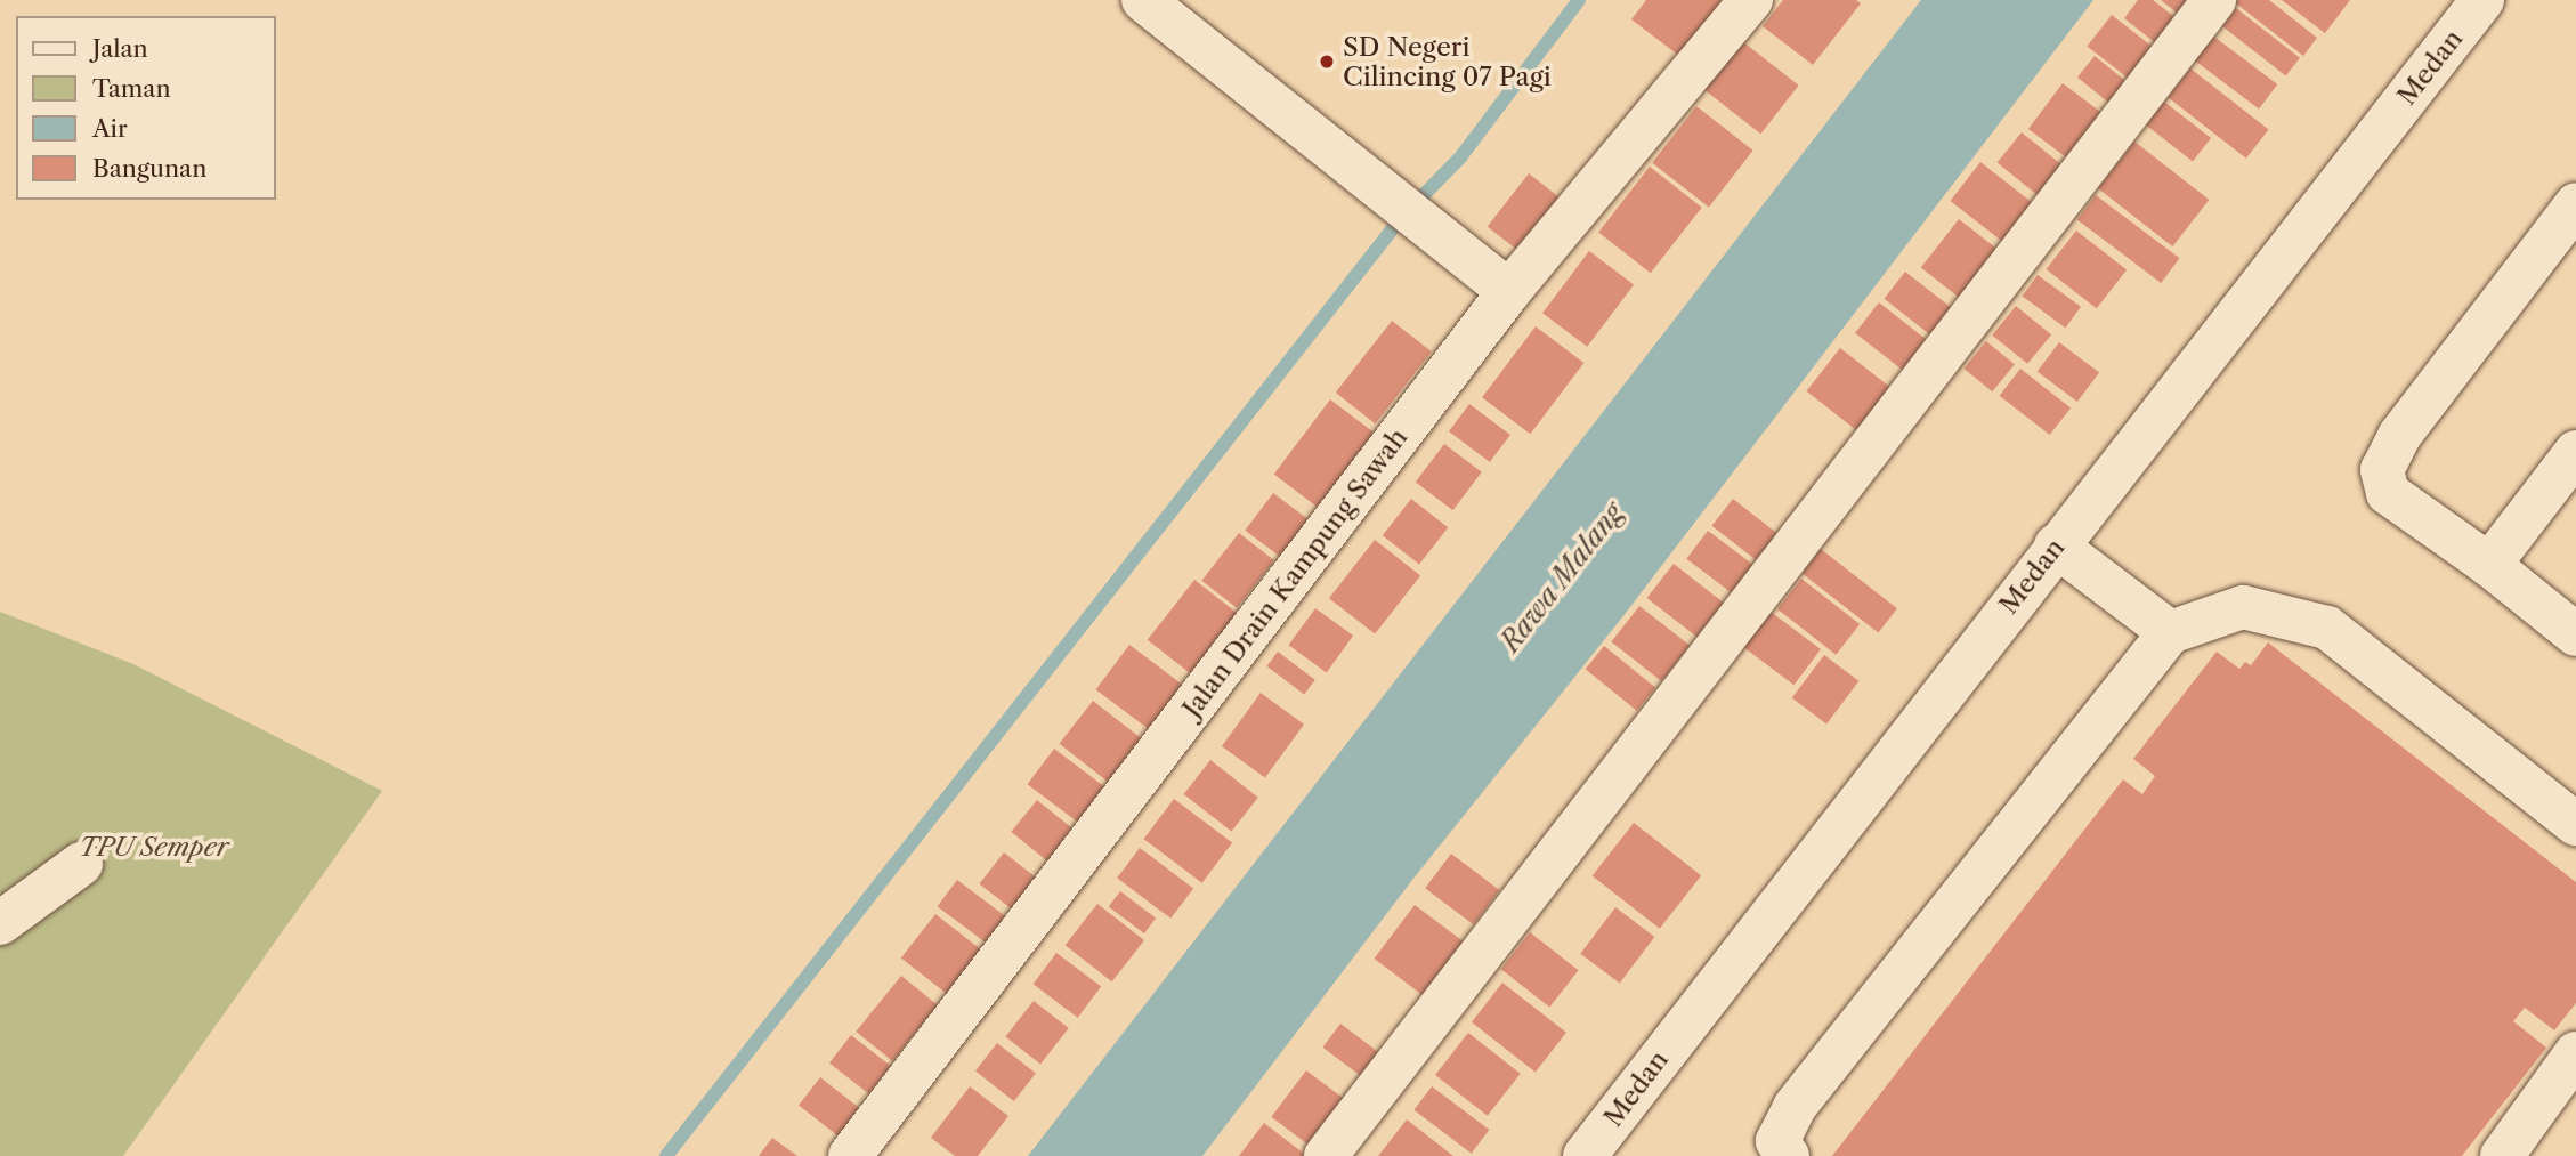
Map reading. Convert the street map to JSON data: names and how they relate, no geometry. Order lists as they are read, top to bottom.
{
  "streets": {
    "street": ["Medan", "Jalan Drain Kampung Sawah"]
  },
  "water": ["Rawa Malang"],
  "parks": ["TPU Semper"],
  "places": ["SD Negeri Cilincing 07 Pagi"],
  "legend": [
    "Jalan",
    "Taman",
    "Air",
    "Bangunan"
  ]
}
